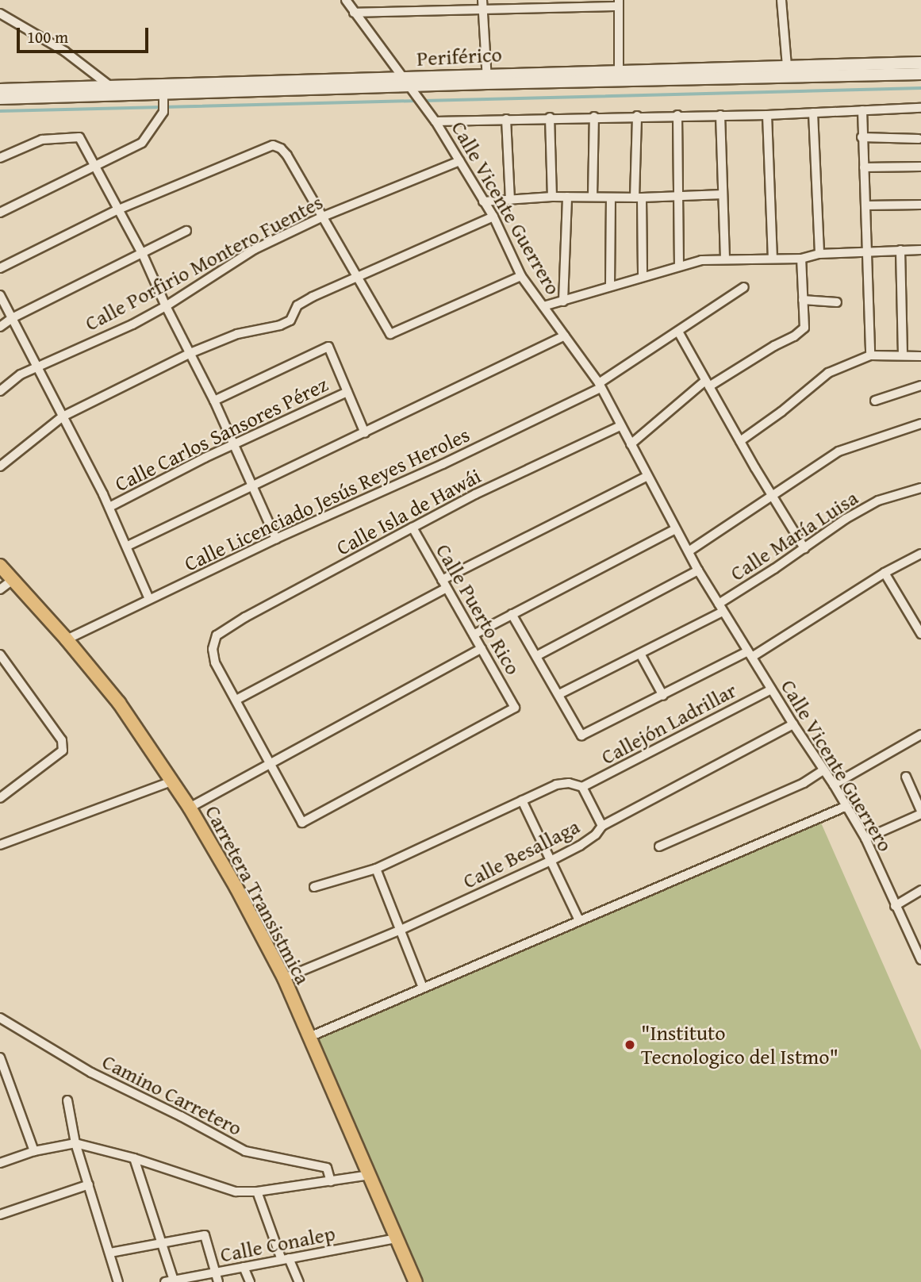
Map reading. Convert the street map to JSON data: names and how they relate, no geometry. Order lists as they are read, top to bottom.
{
  "streets": {
    "main road": ["Periférico", "Carretera Transistmica"],
    "street": [
      "Calle Vicente Guerrero",
      "Calle Porfirio Montero Fuentes",
      "Calle Carlos Sansores Pérez",
      "Calle Licenciado Jesús Reyes Heroles",
      "Calle Isla de Hawái",
      "Calle María Luisa",
      "Calle Puerto Rico",
      "Callejón Ladrillar",
      "Calle Besallaga",
      "Camino Carretero",
      "Calle Conalep"
    ]
  },
  "crossings": [
    ["Periférico", "Calle Vicente Guerrero"],
    ["Calle Vicente Guerrero", "Calle Porfirio Montero Fuentes"],
    ["Calle Vicente Guerrero", "Calle Licenciado Jesús Reyes Heroles"],
    ["Calle Vicente Guerrero", "Calle Isla de Hawái"],
    ["Calle Vicente Guerrero", "Calle María Luisa"],
    ["Calle Vicente Guerrero", "Callejón Ladrillar"],
    ["Calle Vicente Guerrero", "Calle Besallaga"],
    ["Calle Licenciado Jesús Reyes Heroles", "Carretera Transistmica"],
    ["Calle Isla de Hawái", "Calle Puerto Rico"],
    ["Calle Besallaga", "Carretera Transistmica"],
    ["Carretera Transistmica", "Calle Conalep"]
  ],
  "places": ["\"Instituto Tecnologico del Istmo\""],
  "scale_bar": "100 m"
}
